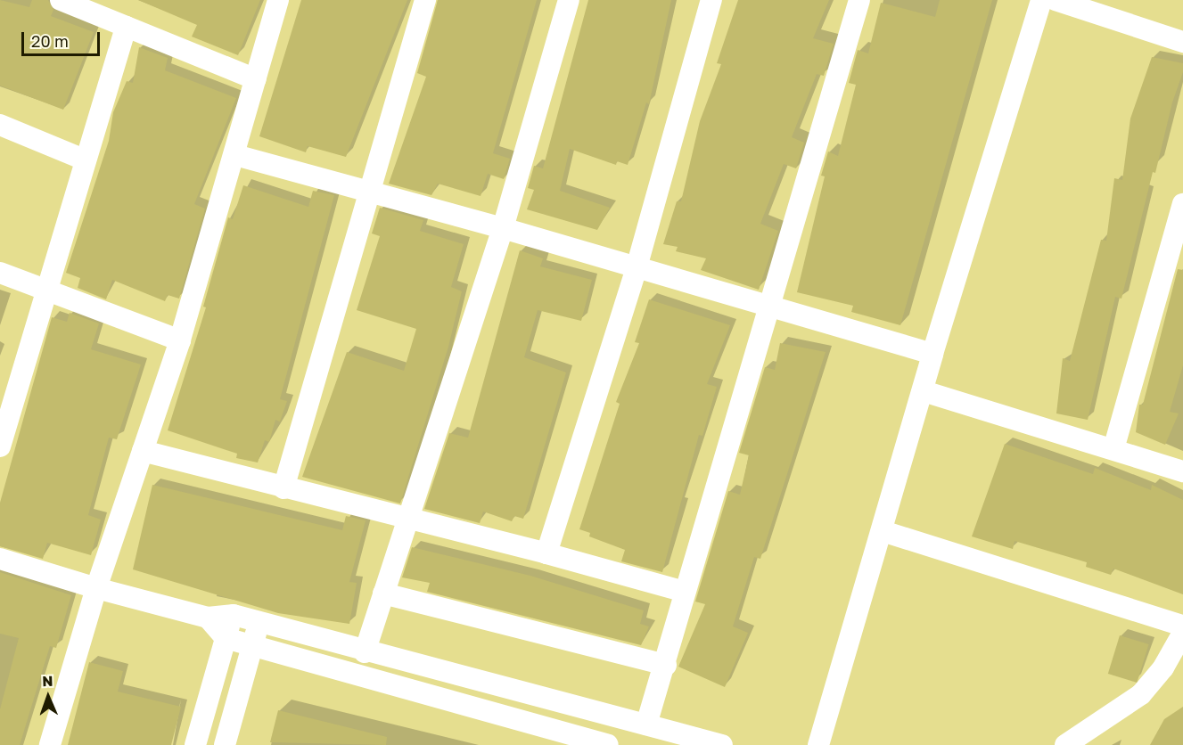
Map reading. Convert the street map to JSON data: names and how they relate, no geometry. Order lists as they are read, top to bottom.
{
  "scale_bar": "20 m",
  "north": "top"
}
